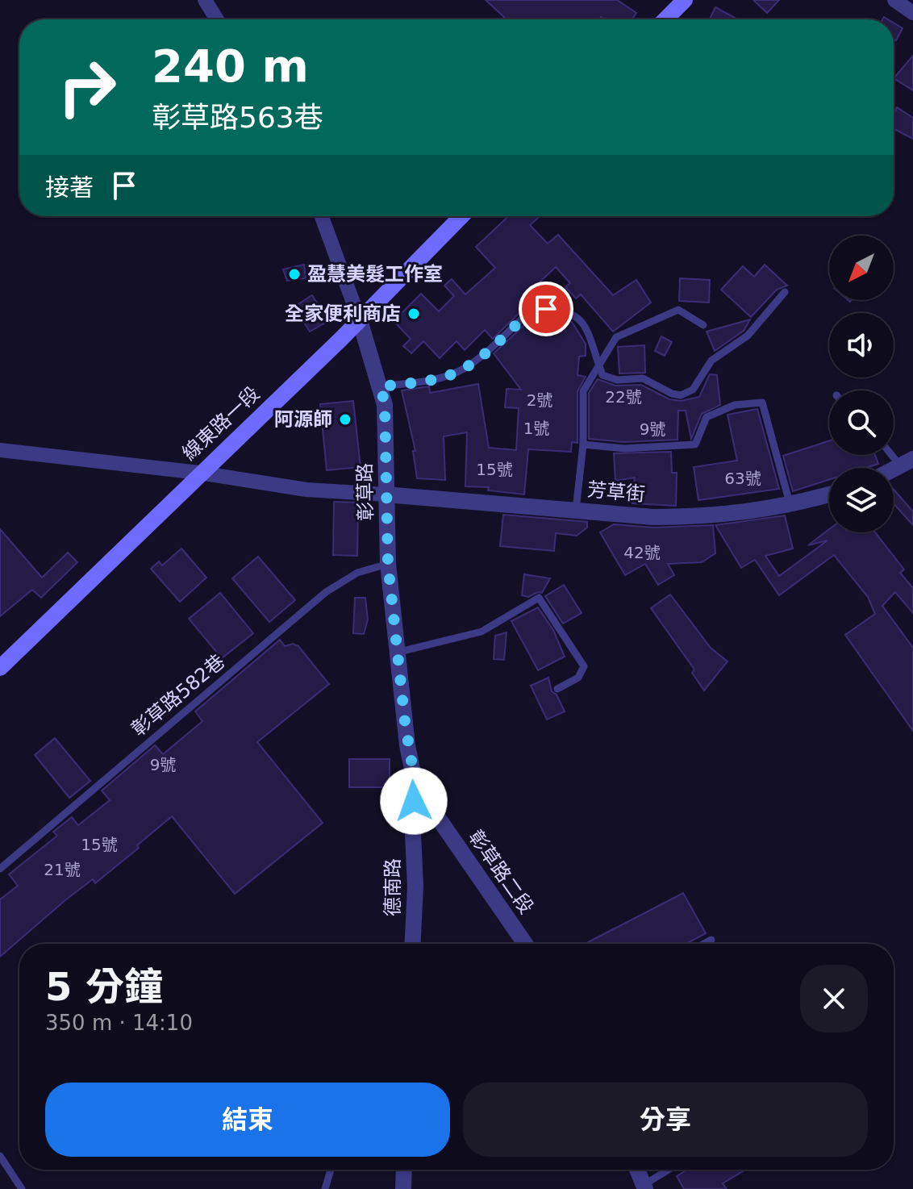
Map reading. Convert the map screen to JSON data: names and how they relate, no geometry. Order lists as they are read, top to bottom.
{
  "streets": {
    "main road": ["線東路一段"],
    "street": [
      "彰草路",
      "芳草街",
      "彰草路二段",
      "德南路"
    ],
    "lane": ["彰草路582巷"]
  },
  "crossings": [
    ["線東路一段", "彰草路"],
    ["彰草路", "芳草街"],
    ["彰草路", "彰草路582巷"],
    ["彰草路", "彰草路二段"],
    ["彰草路", "德南路"],
    ["彰草路二段", "德南路"]
  ],
  "places": ["盈慧美髮工作室", "全家便利商店", "阿源師"],
  "house_numbers": [
    "22號",
    "2號",
    "1號",
    "9號",
    "15號",
    "63號",
    "42號",
    "9號",
    "15號",
    "21號"
  ],
  "north": "bottom left",
  "page": {
    "turn": ["240 m", "彰草路563巷"],
    "then": "接著",
    "heading": ["5 分鐘", "350 m · 14:10"],
    "buttons": ["結束", "分享"]
  }
}
